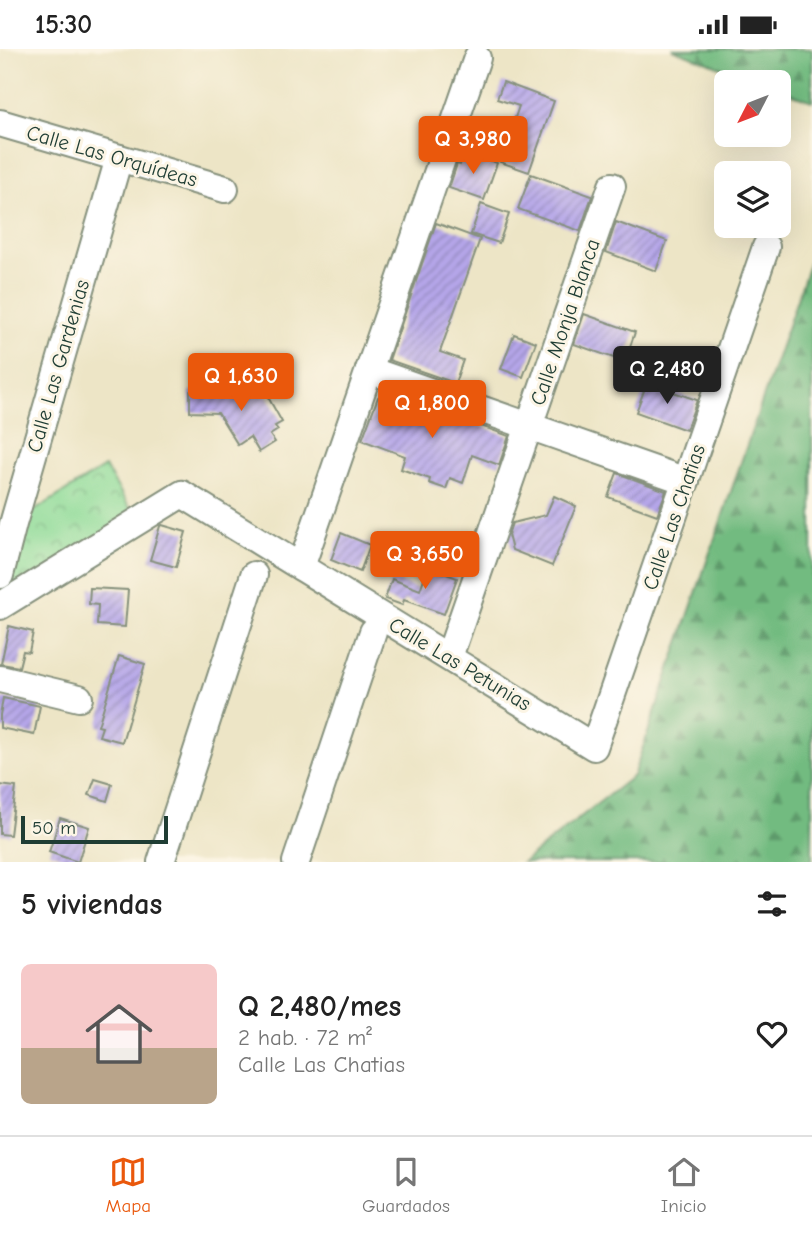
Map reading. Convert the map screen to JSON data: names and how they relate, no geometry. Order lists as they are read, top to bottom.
{
  "streets": {
    "street": [
      "Calle Las Orquídeas",
      "Calle Monja Blanca",
      "Calle Las Gardenias",
      "Calle Las Chatias",
      "Calle Las Petunias"
    ]
  },
  "crossings": [
    ["Calle Las Orquídeas", "Calle Las Gardenias"],
    ["Calle Monja Blanca", "Calle Las Petunias"],
    ["Calle Las Chatias", "Calle Las Petunias"]
  ],
  "scale_bar": "50 m",
  "north": "bottom left",
  "page": {
    "status": "15:30",
    "price": [
      "Q 3,980",
      "Q 2,480",
      "Q 1,630",
      "Q 1,800",
      "Q 3,650"
    ],
    "scale": "50 m",
    "heading": "5 viviendas",
    "list": [
      {
        "name": "Q 2,480/mes",
        "note": "2 hab. · 72 m² · Calle Las Chatias"
      }
    ],
    "tabs": ["Mapa", "Guardados", "Inicio"]
  }
}
